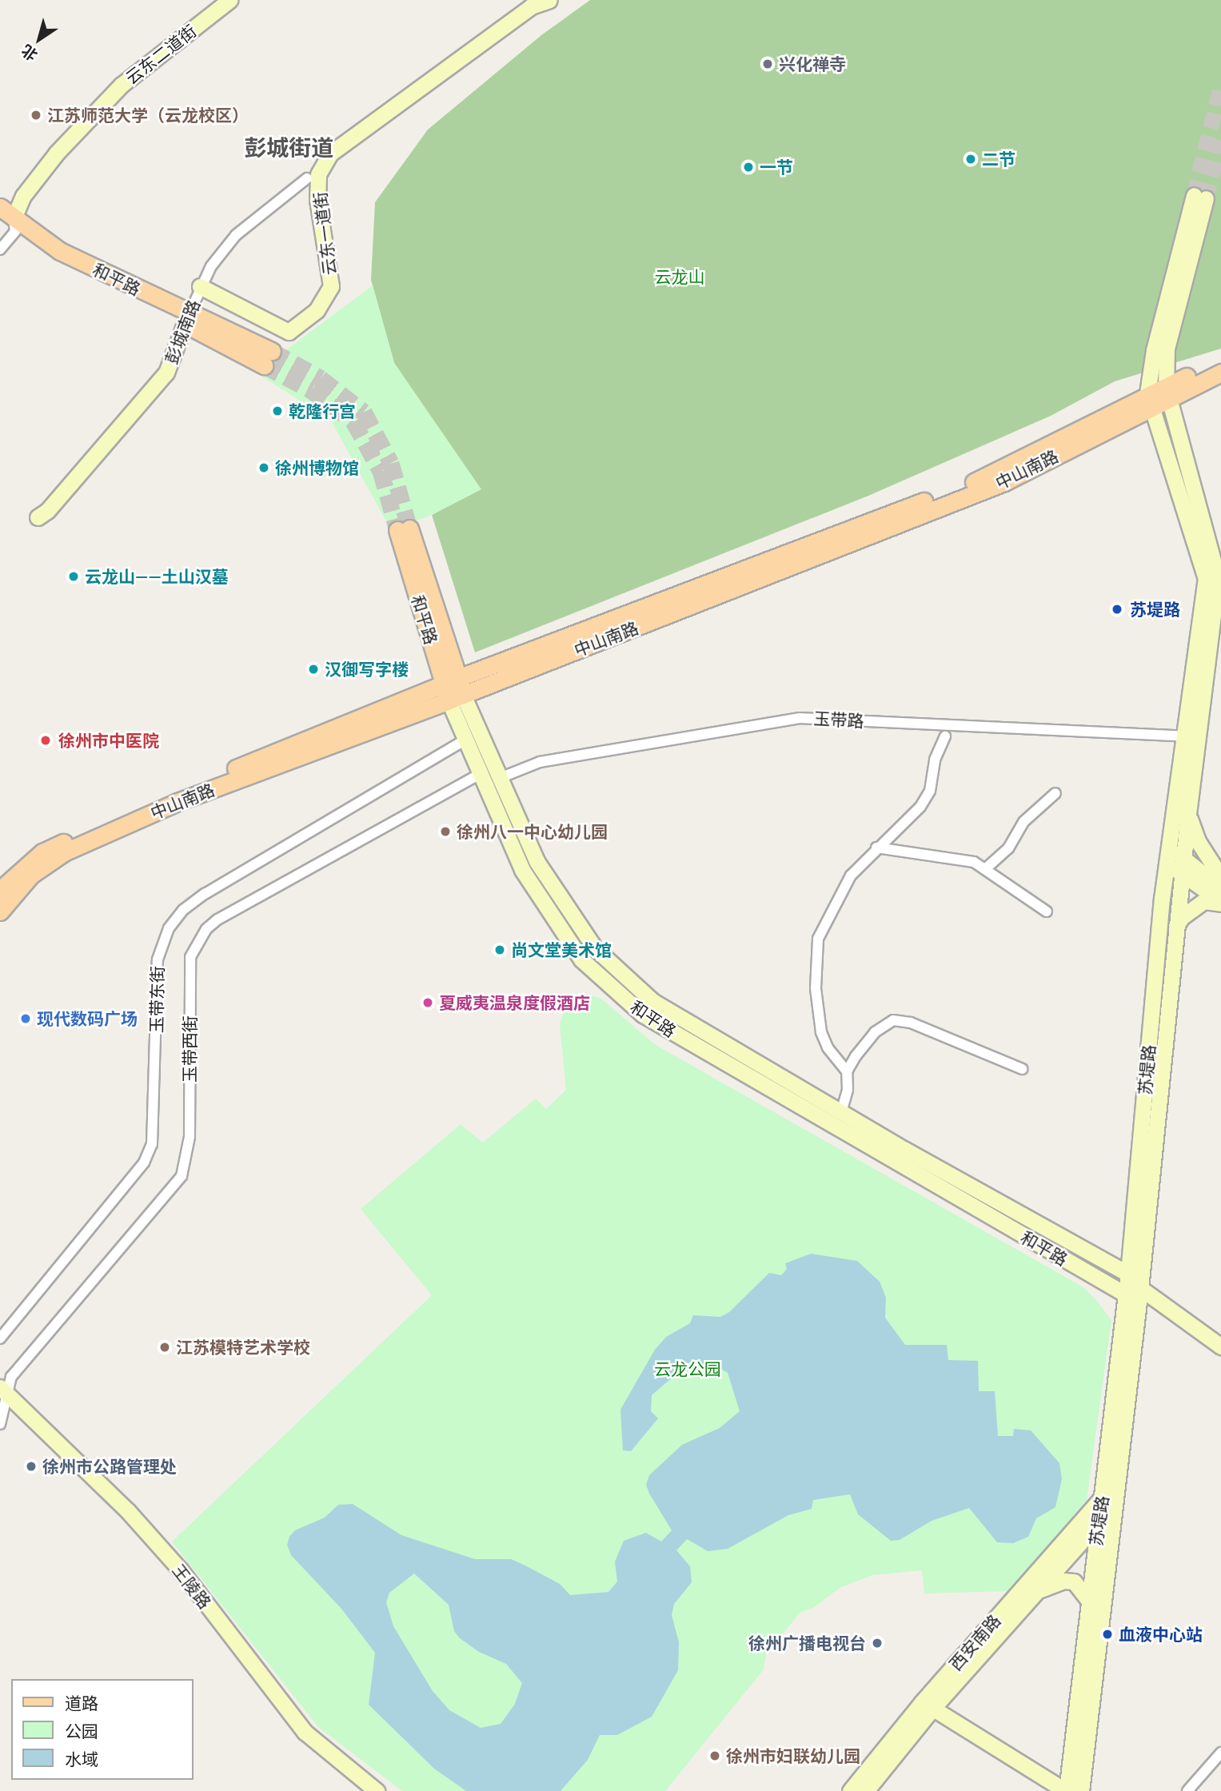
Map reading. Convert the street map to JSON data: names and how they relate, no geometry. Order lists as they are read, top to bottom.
{
  "streets": {
    "main road": [
      "云东二道街",
      "云东一道街",
      "和平路",
      "彭城南路",
      "中山南路",
      "苏堤路",
      "王陵路",
      "西安南路"
    ],
    "street": ["玉带路", "玉带东街", "玉带西街"]
  },
  "crossings": [
    ["云东二道街", "和平路"],
    ["云东一道街", "彭城南路"],
    ["和平路", "彭城南路"],
    ["和平路", "中山南路"],
    ["和平路", "玉带路"],
    ["和平路", "玉带东街"],
    ["和平路", "玉带西街"],
    ["和平路", "苏堤路"],
    ["中山南路", "苏堤路"],
    ["玉带路", "苏堤路"],
    ["玉带西街", "王陵路"],
    ["苏堤路", "西安南路"]
  ],
  "districts": ["彭城街道"],
  "parks": ["云龙山", "云龙公园"],
  "places": [
    "兴化禅寺",
    "江苏师范大学（云龙校区）",
    "二节",
    "一节",
    "乾隆行宫",
    "徐州博物馆",
    "云龙山——土山汉墓",
    "苏堤路",
    "汉御写字楼",
    "徐州市中医院",
    "徐州八一中心幼儿园",
    "尚文堂美术馆",
    "夏威夷温泉度假酒店",
    "现代数码广场",
    "江苏模特艺术学校",
    "徐州市公路管理处",
    "血液中心站",
    "徐州广播电视台",
    "徐州市妇联幼儿园"
  ],
  "legend": ["道路", "公园", "水域"],
  "north": "bottom left"
}
